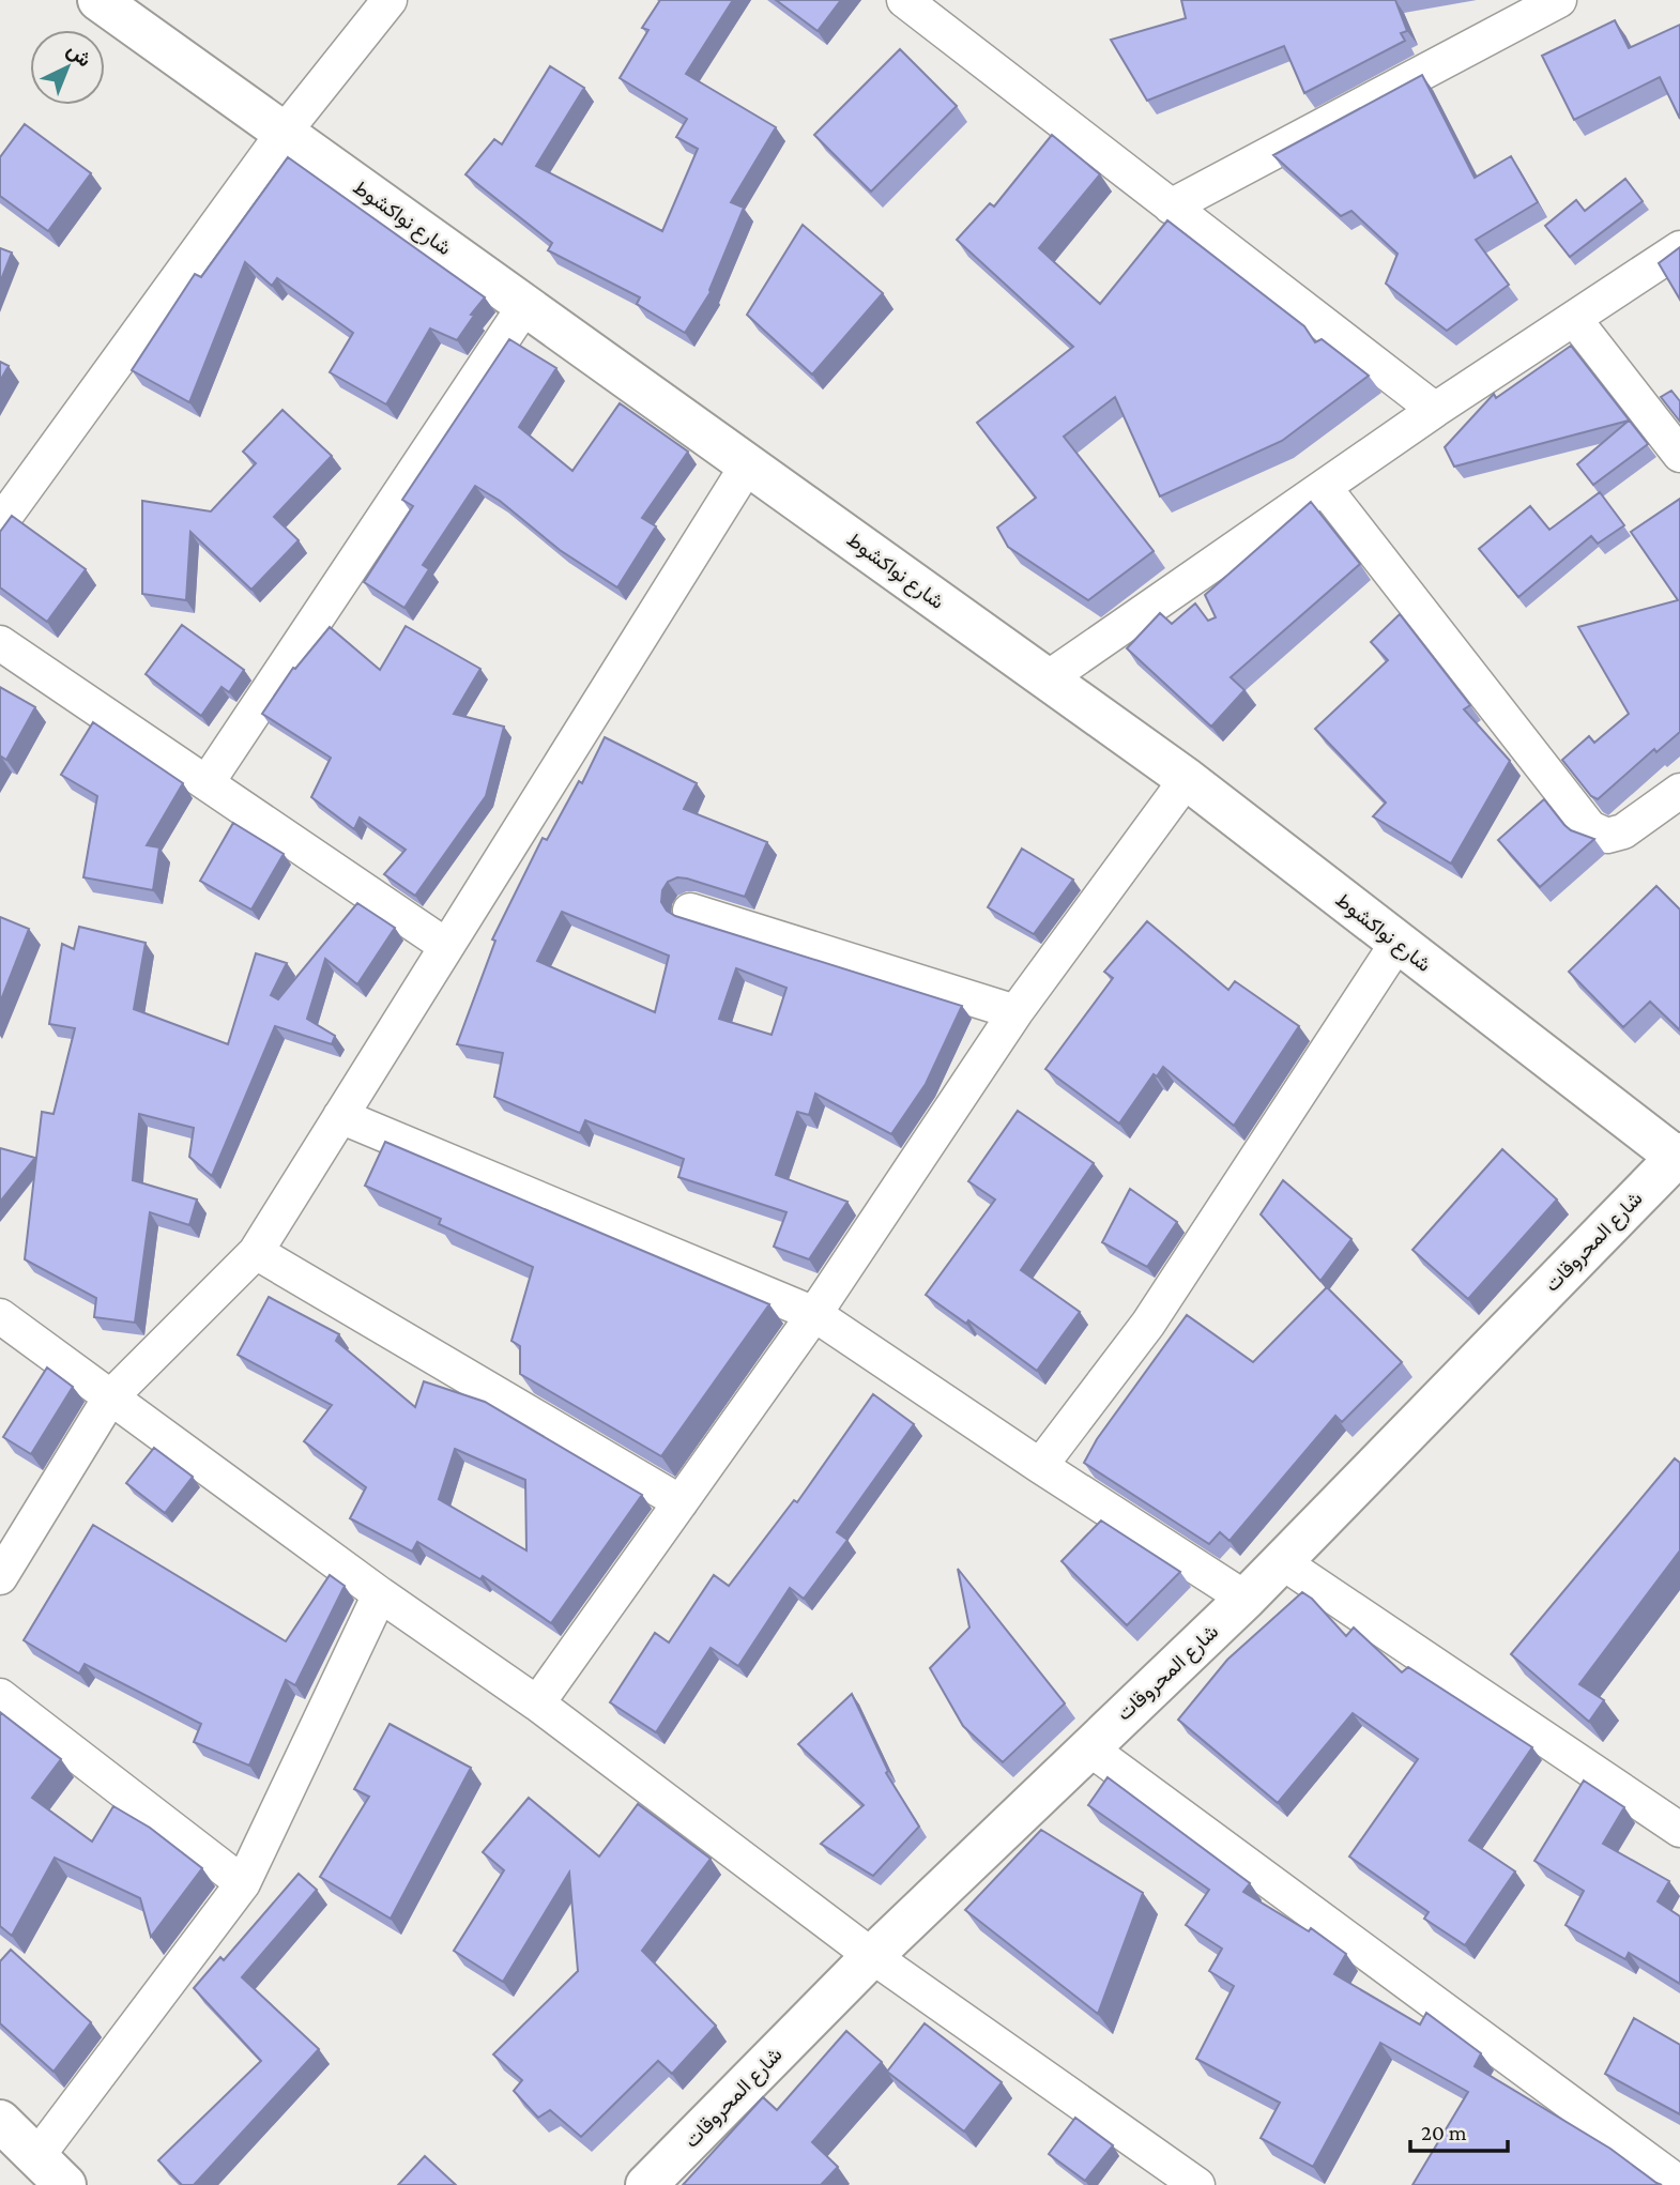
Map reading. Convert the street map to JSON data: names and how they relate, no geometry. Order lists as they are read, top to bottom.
{
  "streets": {
    "street": ["شارع نواكشوط", "شارع المحروقات"]
  },
  "crossings": [
    ["شارع نواكشوط", "شارع المحروقات"]
  ],
  "scale_bar": "20 m",
  "north": "top right"
}
